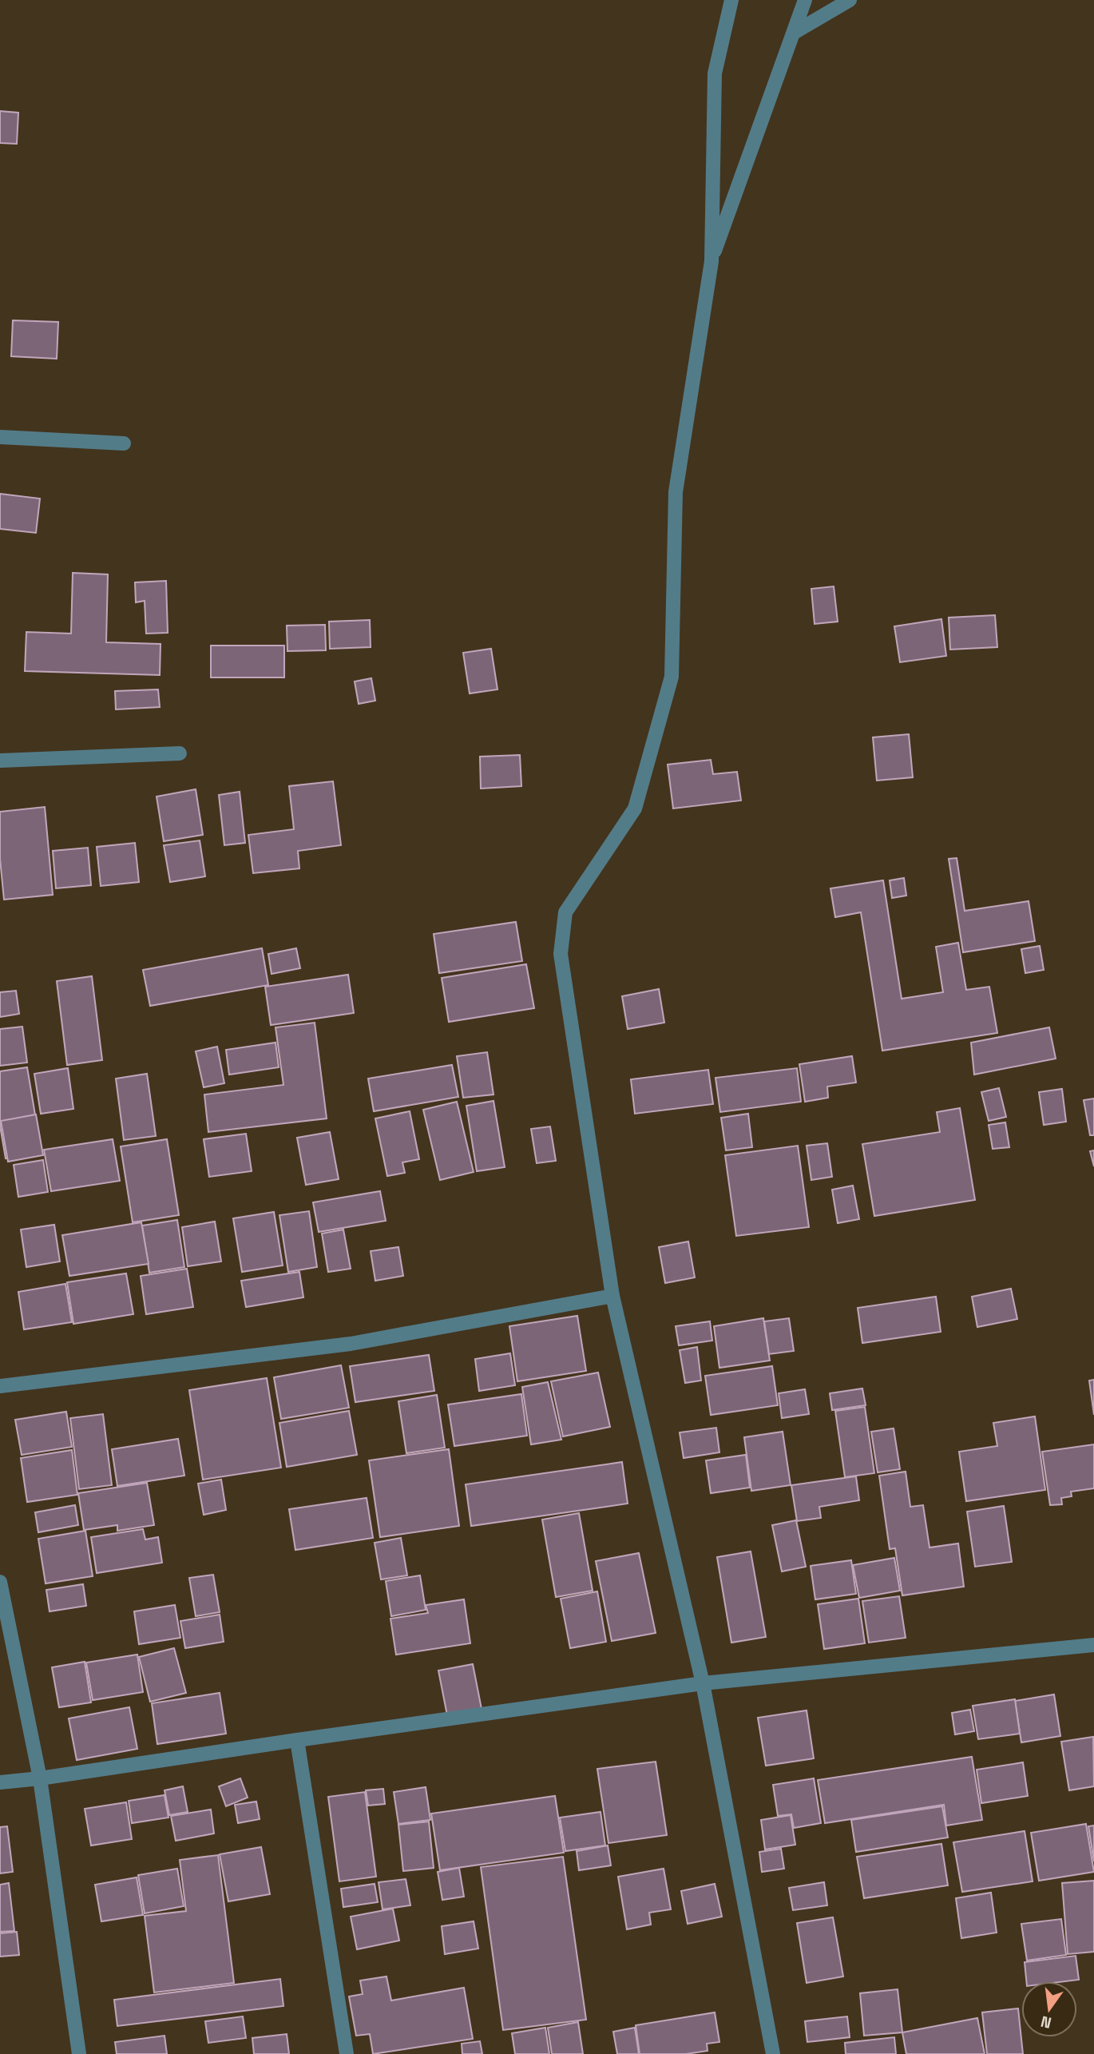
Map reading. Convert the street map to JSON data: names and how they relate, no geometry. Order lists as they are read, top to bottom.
{
  "north": "bottom"
}
